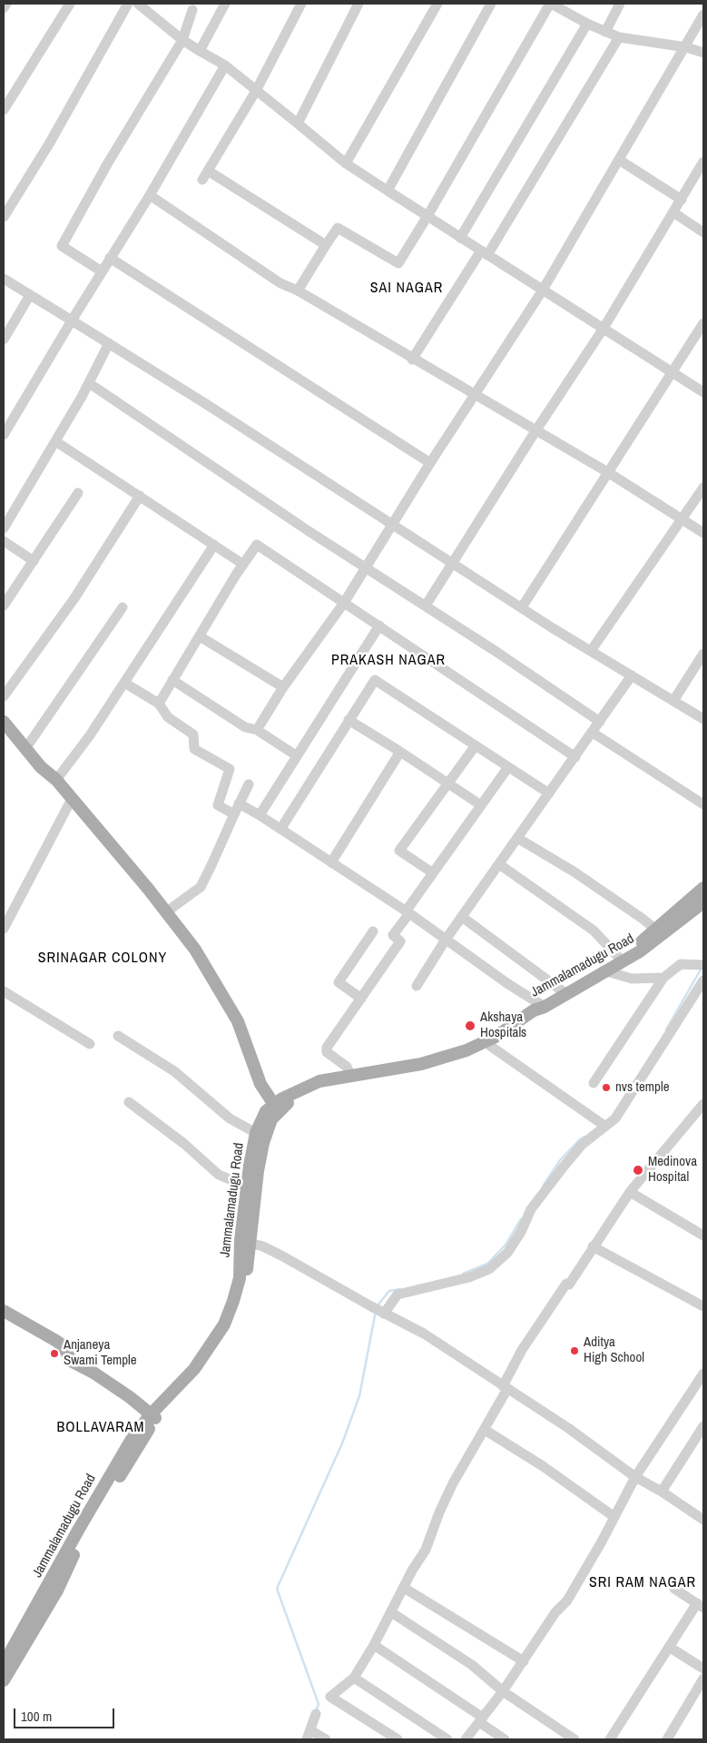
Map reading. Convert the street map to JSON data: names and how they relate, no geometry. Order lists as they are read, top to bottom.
{
  "streets": {
    "main road": ["Jammalamadugu Road"]
  },
  "districts": [
    "SAI NAGAR",
    "PRAKASH NAGAR",
    "SRINAGAR COLONY",
    "BOLLAVARAM",
    "SRI RAM NAGAR"
  ],
  "places": [
    "Akshaya Hospitals",
    "nvs temple",
    "Medinova Hospital",
    "Aditya High School",
    "Anjaneya Swami Temple"
  ],
  "scale_bar": "100 m"
}
